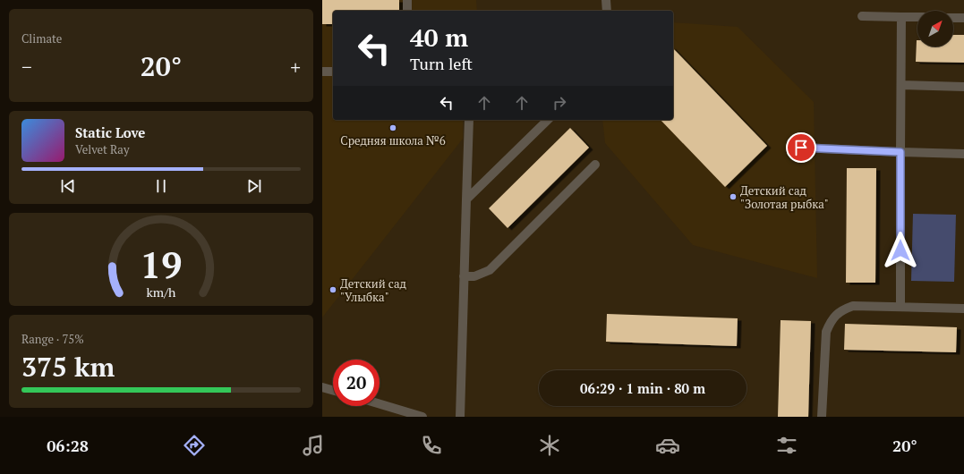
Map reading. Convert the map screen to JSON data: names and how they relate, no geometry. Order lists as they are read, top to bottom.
{
  "places": ["Средняя школа №6", "Детский сад \"Золотая рыбка\"", "Детский сад \"Улыбка\""],
  "north": "top right",
  "page": {
    "tile": [
      "Climate",
      ["Range · 75%", "375 km"]
    ],
    "turn": ["40 m", "Turn left"],
    "heat": ["−", "20°", "+"],
    "song": ["Static Love", "Velvet Ray"],
    "limit": "20",
    "trip": "06:29 · 1 min · 80 m",
    "tabs": ["06:28", "20°"],
    "gauge": ["19", "km/h"]
  }
}
